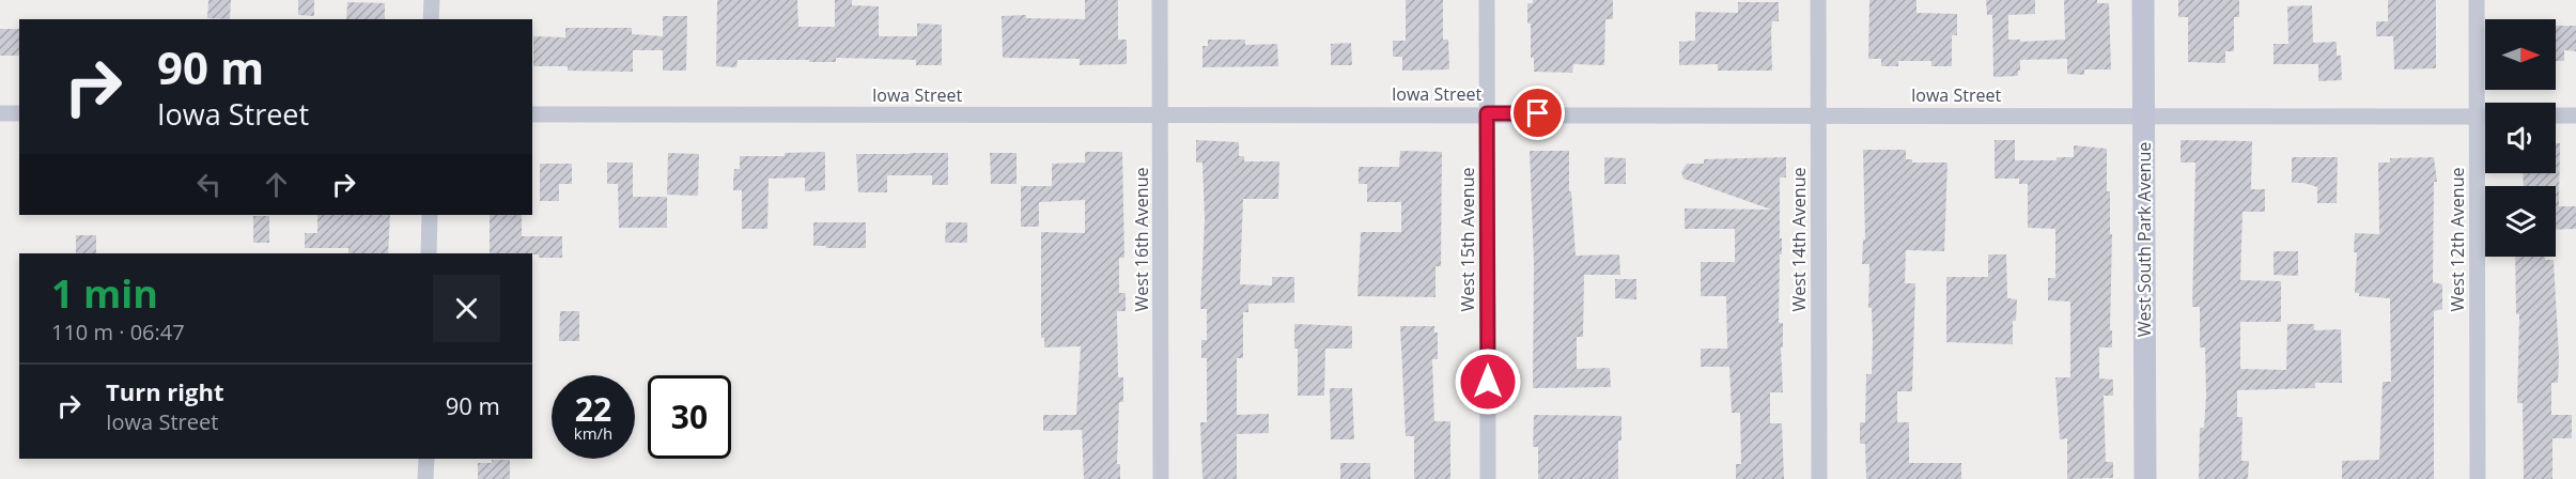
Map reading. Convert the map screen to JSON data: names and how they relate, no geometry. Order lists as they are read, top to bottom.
{
  "streets": {
    "main road": ["West South Park Avenue"],
    "street": [
      "Iowa Street",
      "West 16th Avenue",
      "West 15th Avenue",
      "West 14th Avenue",
      "West 12th Avenue"
    ]
  },
  "crossings": [
    ["Iowa Street", "West 16th Avenue"],
    ["Iowa Street", "West 15th Avenue"],
    ["Iowa Street", "West 14th Avenue"],
    ["Iowa Street", "West South Park Avenue"],
    ["Iowa Street", "West 12th Avenue"]
  ],
  "north": "right",
  "page": {
    "turn": ["90 m", "Iowa Street"],
    "heading": ["1 min", "110 m · 06:47"],
    "list": [
      {
        "name": "Turn right",
        "note": "Iowa Street",
        "value": "90 m"
      }
    ],
    "speed": "22 km/h",
    "limit": "30"
  }
}
